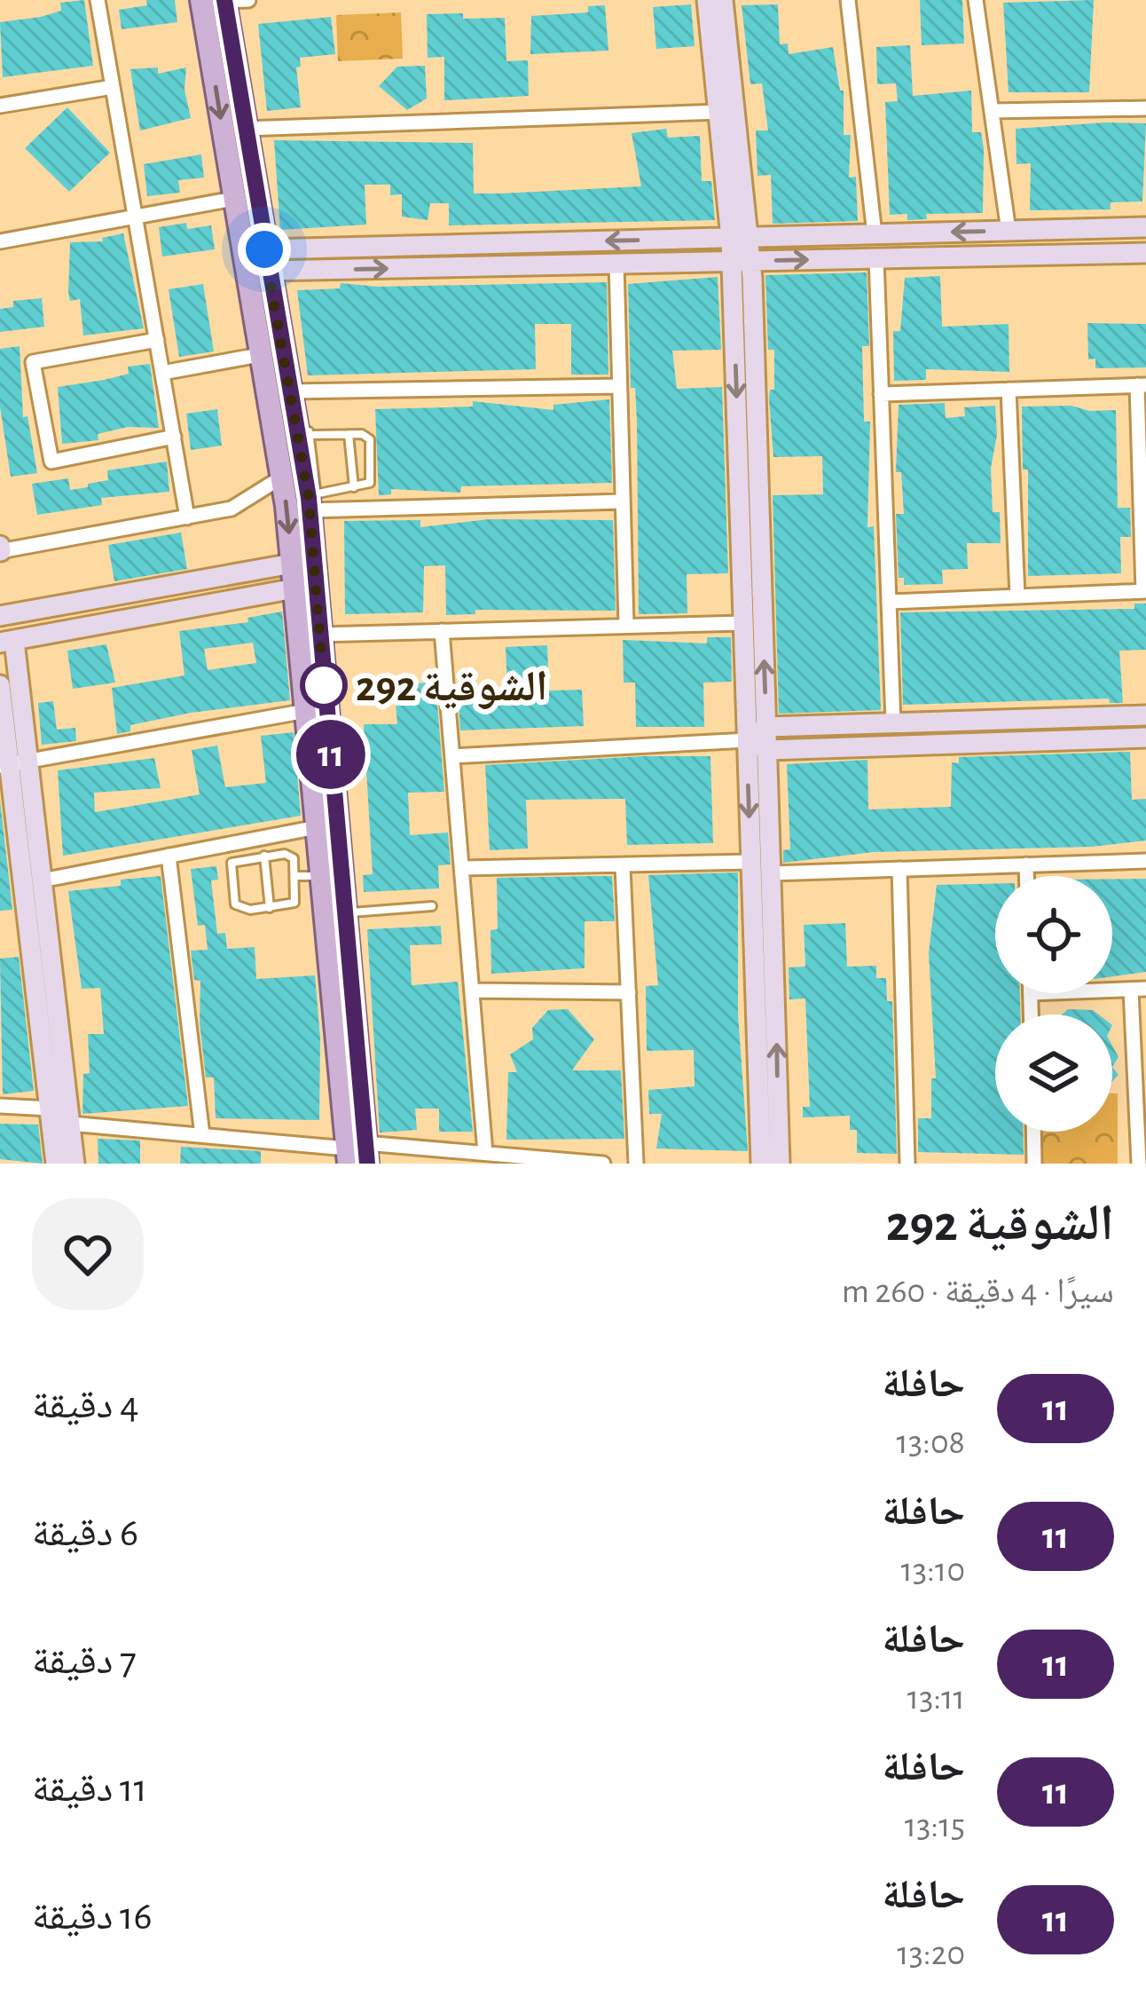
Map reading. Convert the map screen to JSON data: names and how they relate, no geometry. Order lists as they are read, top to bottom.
{
  "places": ["الشوقية 292"],
  "lines": ["bus line 11"],
  "page": {
    "on_map": "11",
    "heading": ["الشوقية 292", "سيرًا · 4 دقيقة · 260 m"],
    "list": [
      {
        "mark": "11",
        "name": "حافلة",
        "note": "13:08",
        "value": "4 دقيقة"
      },
      {
        "mark": "11",
        "name": "حافلة",
        "note": "13:10",
        "value": "6 دقيقة"
      },
      {
        "mark": "11",
        "name": "حافلة",
        "note": "13:11",
        "value": "7 دقيقة"
      },
      {
        "mark": "11",
        "name": "حافلة",
        "note": "13:15",
        "value": "11 دقيقة"
      },
      {
        "mark": "11",
        "name": "حافلة",
        "note": "13:20",
        "value": "16 دقيقة"
      }
    ]
  }
}
